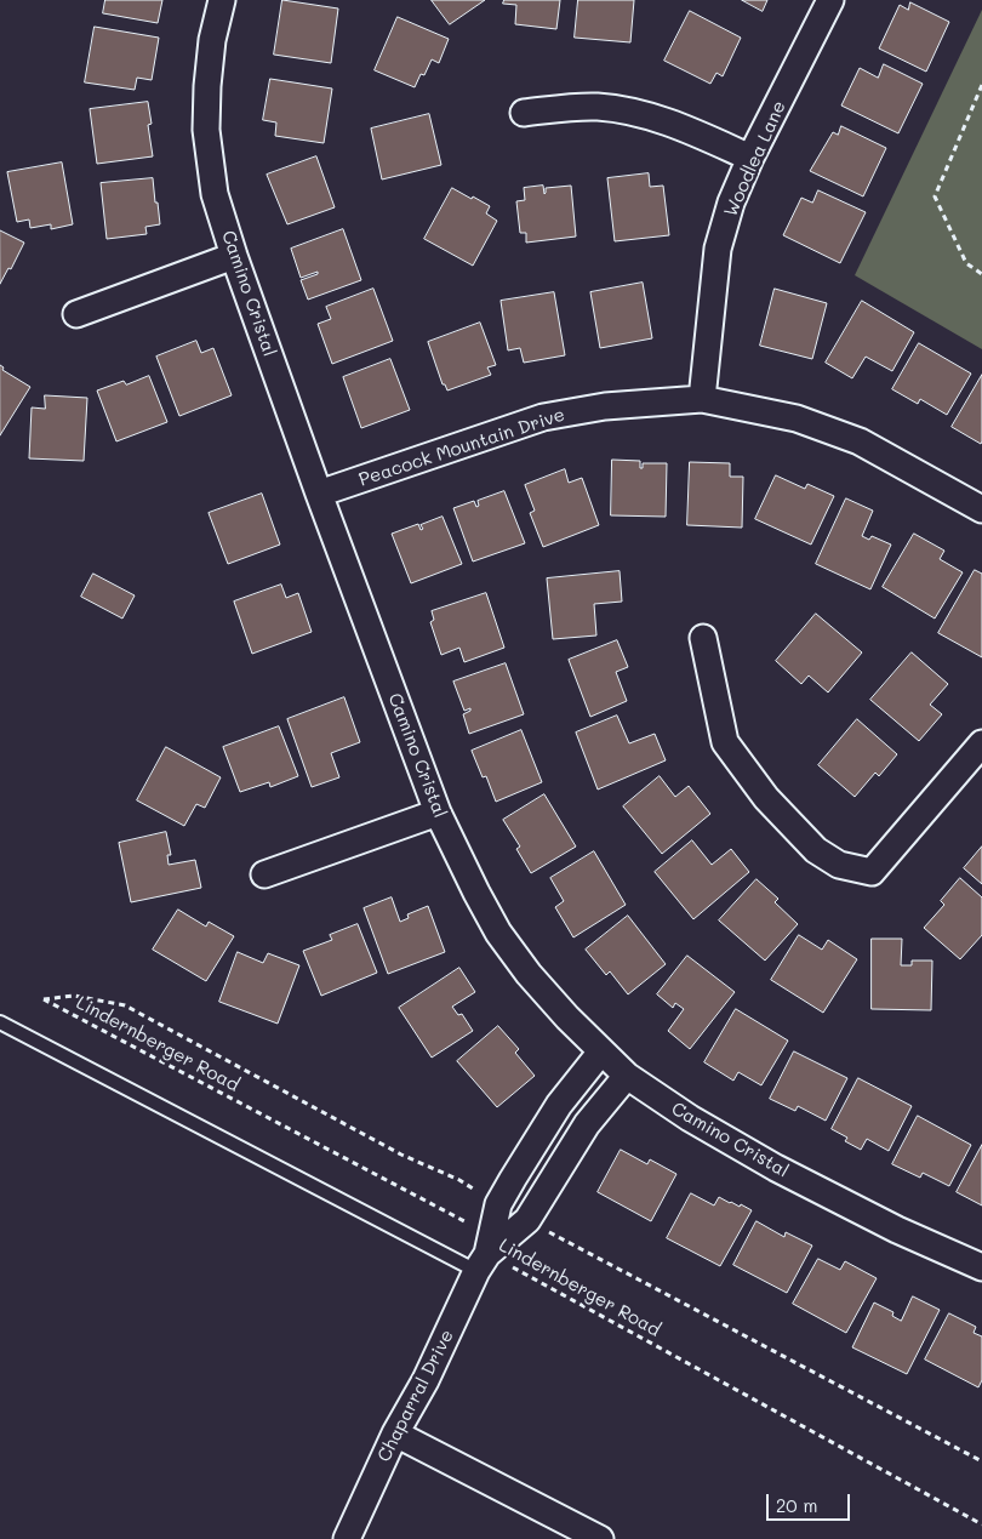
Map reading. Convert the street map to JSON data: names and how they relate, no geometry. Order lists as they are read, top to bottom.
{
  "streets": {
    "street": [
      "Woodlea Lane",
      "Camino Cristal",
      "Peacock Mountain Drive",
      "Chaparral Drive"
    ],
    "path": ["Lindernberger Road"]
  },
  "crossings": [
    ["Woodlea Lane", "Peacock Mountain Drive"],
    ["Camino Cristal", "Peacock Mountain Drive"],
    ["Camino Cristal", "Chaparral Drive"],
    ["Lindernberger Road", "Chaparral Drive"]
  ],
  "scale_bar": "20 m"
}
